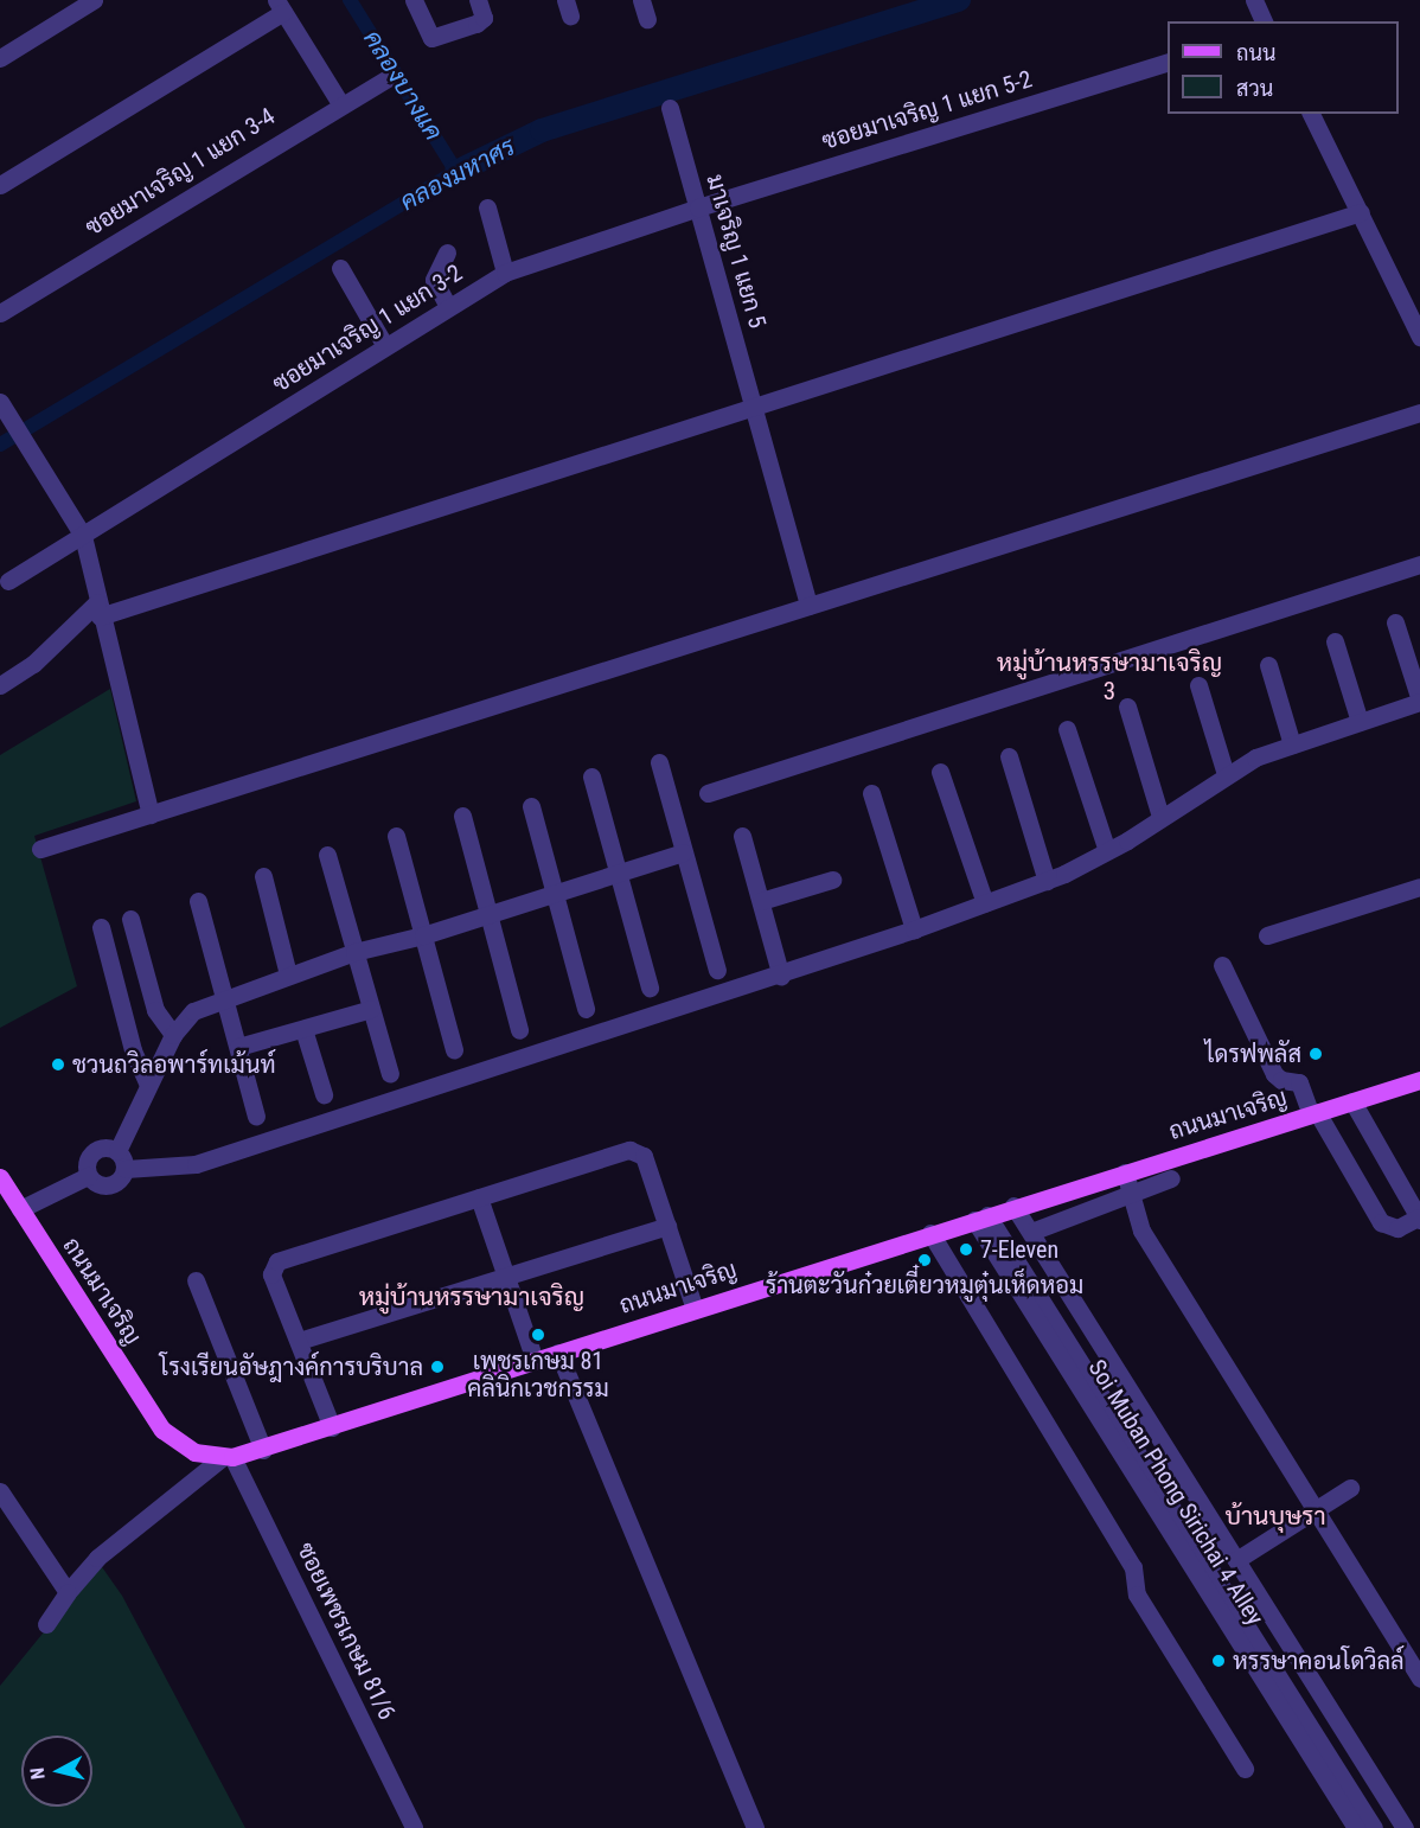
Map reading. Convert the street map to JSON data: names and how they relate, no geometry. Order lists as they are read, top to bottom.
{
  "streets": {
    "main road": ["ถนนมาเจริญ"],
    "street": [
      "ซอยมาเจริญ 1 แยก 5-2",
      "ซอยมาเจริญ 1 แยก 3-4",
      "มาเจริญ 1 แยก 5",
      "ซอยมาเจริญ 1 แยก 3-2",
      "Soi Muban Phong Sirichai 4 Alley",
      "ซอยเพชรเกษม 81/6"
    ]
  },
  "crossings": [
    ["ซอยมาเจริญ 1 แยก 5-2", "มาเจริญ 1 แยก 5"],
    ["ซอยมาเจริญ 1 แยก 5-2", "ซอยมาเจริญ 1 แยก 3-2"],
    ["มาเจริญ 1 แยก 5", "ซอยมาเจริญ 1 แยก 3-2"],
    ["ถนนมาเจริญ", "Soi Muban Phong Sirichai 4 Alley"],
    ["ถนนมาเจริญ", "ซอยเพชรเกษม 81/6"]
  ],
  "districts": ["หมู่บ้านหรรษามาเจริญ 3", "หมู่บ้านหรรษามาเจริญ", "บ้านบุษรา"],
  "water": ["คลองบางแค", "คลองมหาศร"],
  "places": [
    "ไดรฟพลัส",
    "ชวนถวิลอพาร์ทเม้นท์",
    "7-Eleven",
    "ร้านตะวันก๋วยเตี๋ยวหมูตุ๋นเห็ดหอม",
    "เพชรเกษม 81 คลินิกเวชกรรม",
    "โรงเรียนอัษฎางค์การบริบาล",
    "หรรษาคอนโดวิลล์"
  ],
  "legend": ["ถนน", "สวน"],
  "north": "left"
}
